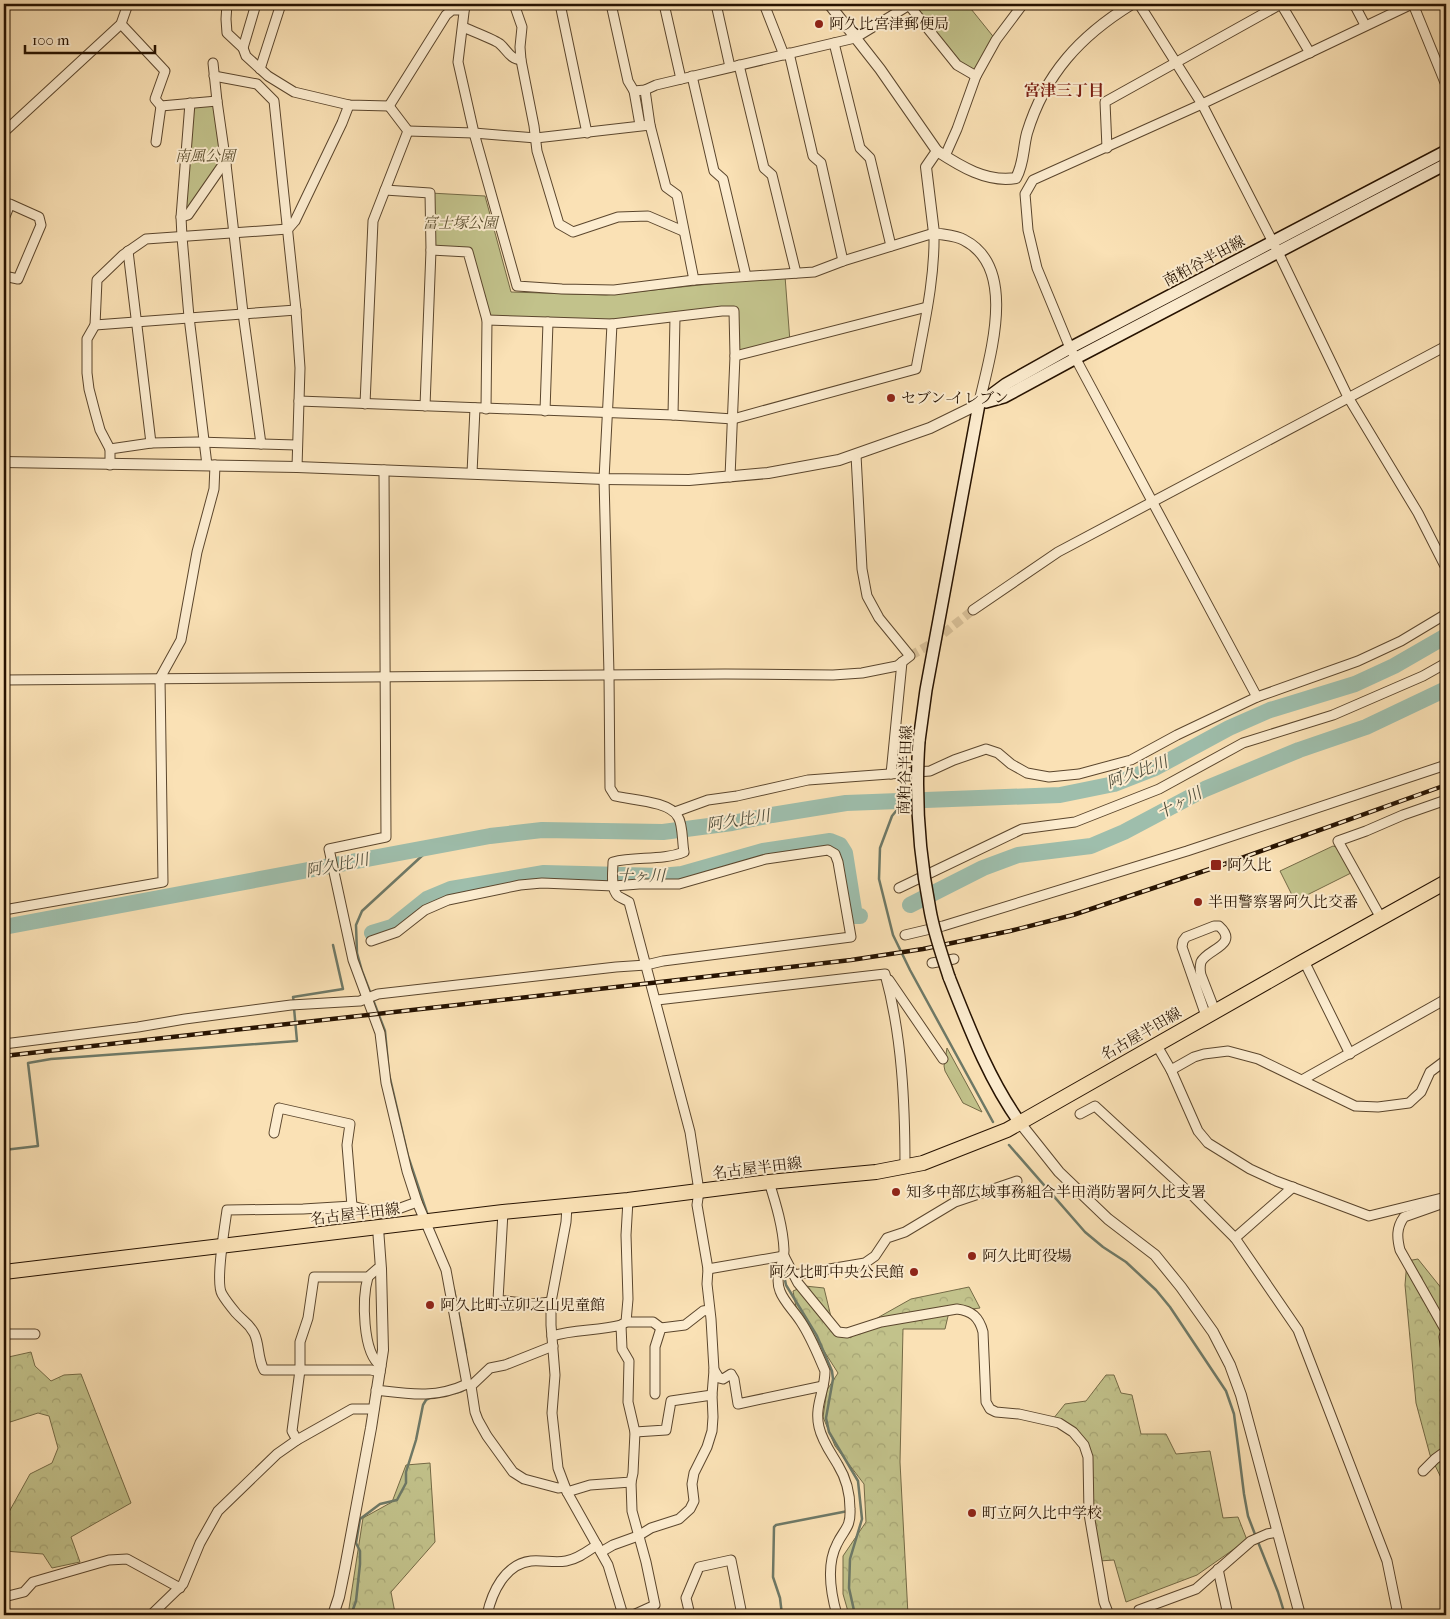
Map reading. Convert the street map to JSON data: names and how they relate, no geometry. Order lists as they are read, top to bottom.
{
  "streets": {
    "main road": ["南粕谷半田線", "名古屋半田線"]
  },
  "crossings": [
    ["南粕谷半田線", "名古屋半田線"]
  ],
  "districts": ["宮津三丁目"],
  "water": ["阿久比川", "十ヶ川"],
  "parks": ["南風公園", "富士塚公園"],
  "places": {
    "other": [
      "阿久比宮津郵便局",
      "セブン-イレブン",
      "半田警察署阿久比交番",
      "知多中部広域事務組合半田消防署阿久比支署",
      "阿久比町役場",
      "阿久比町中央公民館",
      "阿久比町立卯之山児童館",
      "町立阿久比中学校"
    ],
    "transit": ["阿久比"]
  },
  "scale_bar": "100 m"
}
